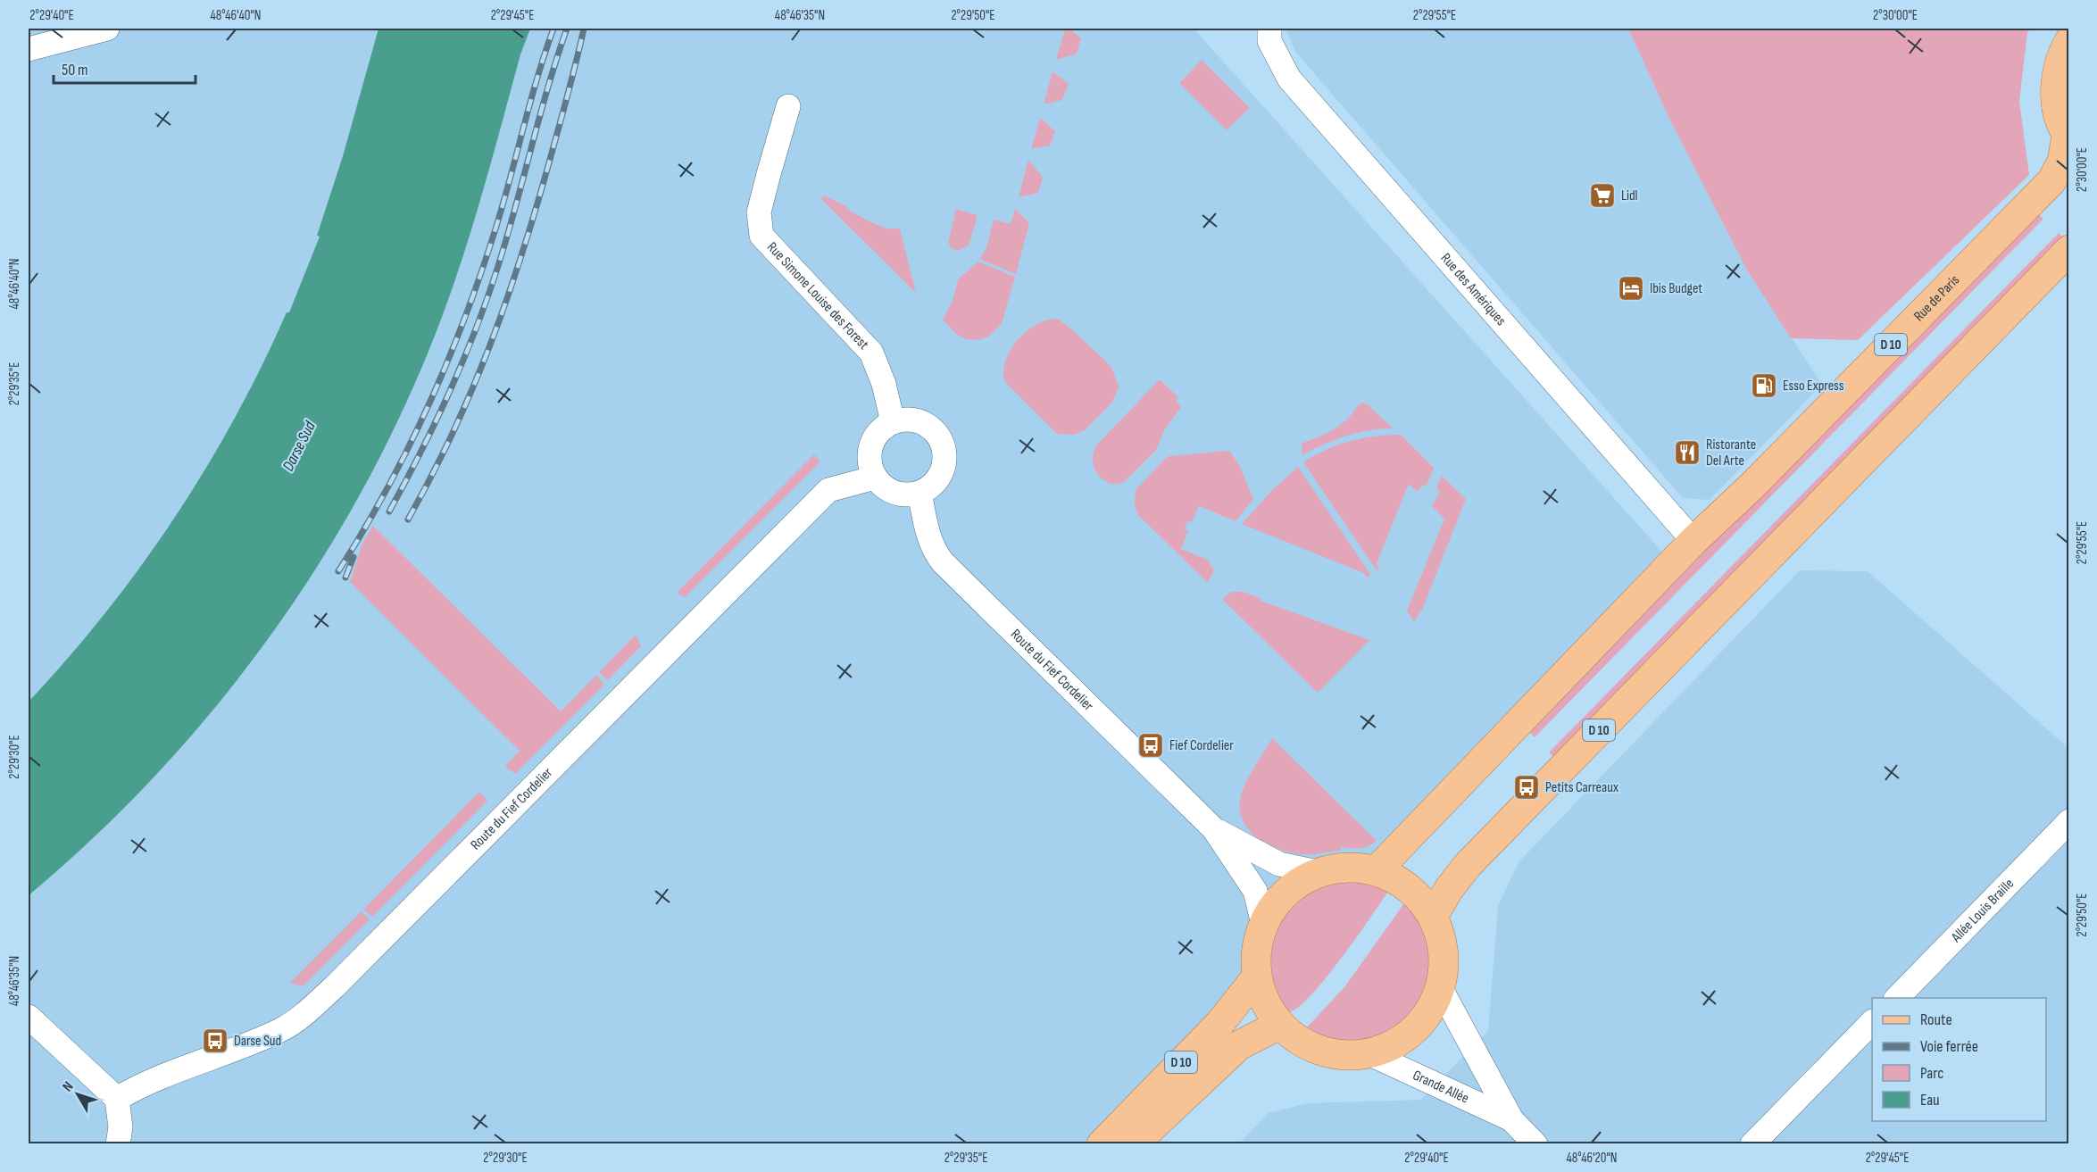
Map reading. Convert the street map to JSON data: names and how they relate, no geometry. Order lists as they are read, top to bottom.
{
  "streets": {
    "main road": ["Rue de Paris", "D 10"],
    "street": [
      "Rue des Amériques",
      "Rue Simone Louise des Forest",
      "Route du Fief Cordelier",
      "Allée Louis Braille",
      "Grande Allée"
    ]
  },
  "crossings": [
    ["Rue des Amériques", "Rue de Paris"],
    ["Rue des Amériques", "D 10"],
    ["Rue Simone Louise des Forest", "Route du Fief Cordelier"],
    ["Rue de Paris", "D 10"],
    ["D 10", "Route du Fief Cordelier"],
    ["D 10", "Grande Allée"],
    ["Route du Fief Cordelier", "Grande Allée"]
  ],
  "water": ["Darse Sud"],
  "places": {
    "supermarket": ["Lidl"],
    "hotel": ["Ibis Budget"],
    "fuel station": ["Esso Express"],
    "restaurant": ["Ristorante Del Arte"],
    "bus stop": ["Fief Cordelier", "Petits Carreaux", "Darse Sud"]
  },
  "legend": [
    "Route",
    "Voie ferrée",
    "Parc",
    "Eau"
  ],
  "scale_bar": "50 m",
  "north": "top left",
  "coordinates": [
    "2°29'40\"E",
    "48°46'40\"N",
    "2°29'45\"E",
    "48°46'35\"N",
    "2°29'50\"E",
    "2°29'55\"E",
    "2°30'00\"E",
    "2°29'35\"E",
    "2°29'30\"E",
    "48°46'20\"N"
  ]
}
